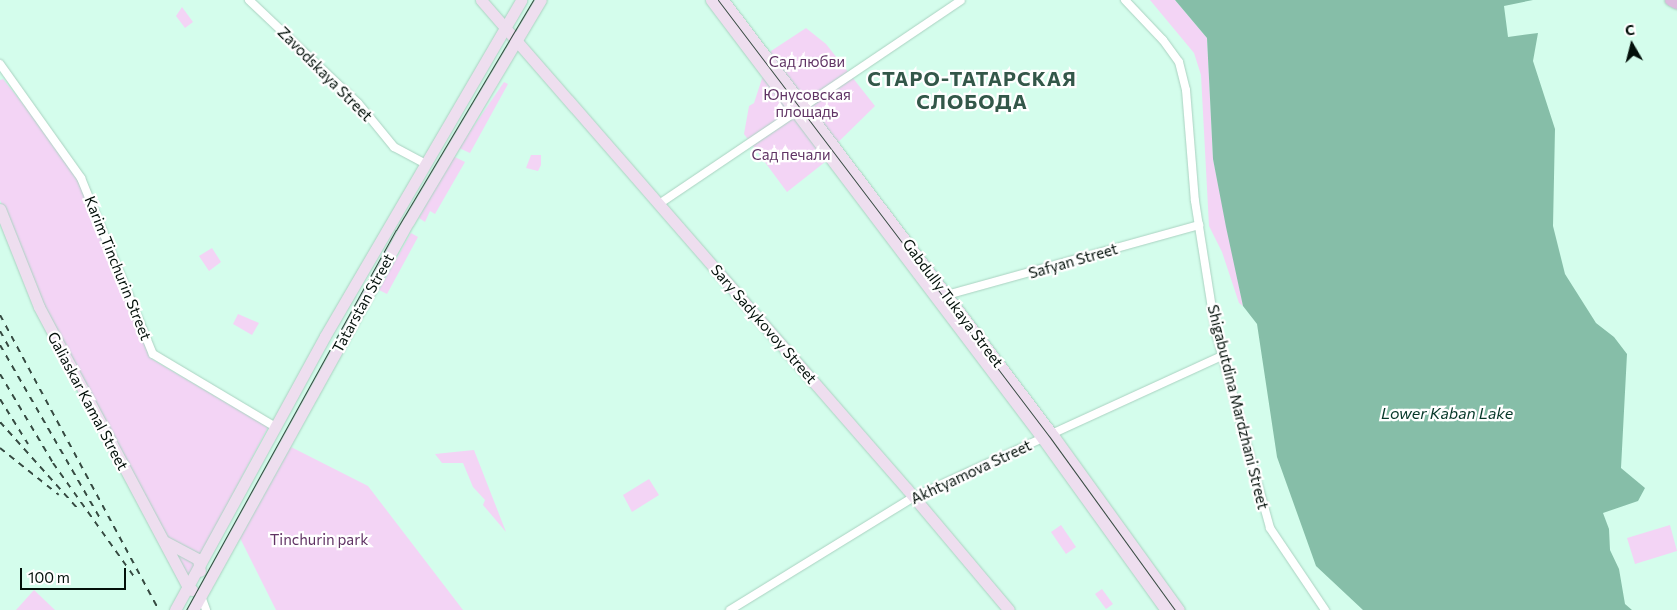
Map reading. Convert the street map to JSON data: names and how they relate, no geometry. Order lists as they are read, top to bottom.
{
  "streets": {
    "main road": [
      "Tatarstan Street",
      "Gabdully Tukaya Street",
      "Sary Sadykovoy Street",
      "Galiaskar Kamal Street"
    ],
    "street": [
      "Zavodskaya Street",
      "Safyan Street",
      "Karim Tinchurin Street",
      "Shigabutdina Mardzhani Street",
      "Akhtyamova Street"
    ]
  },
  "crossings": [
    ["Zavodskaya Street", "Tatarstan Street"],
    ["Safyan Street", "Gabdully Tukaya Street"],
    ["Safyan Street", "Shigabutdina Mardzhani Street"],
    ["Karim Tinchurin Street", "Tatarstan Street"],
    ["Tatarstan Street", "Sary Sadykovoy Street"],
    ["Tatarstan Street", "Galiaskar Kamal Street"],
    ["Gabdully Tukaya Street", "Akhtyamova Street"],
    ["Sary Sadykovoy Street", "Akhtyamova Street"],
    ["Shigabutdina Mardzhani Street", "Akhtyamova Street"]
  ],
  "districts": ["СТАРО-ТАТАРСКАЯ СЛОБОДА"],
  "water": ["Lower Kaban Lake"],
  "parks": [
    "Сад любви",
    "Юнусовская площадь",
    "Сад печали",
    "Tinchurin park"
  ],
  "scale_bar": "100 m",
  "north": "top"
}
